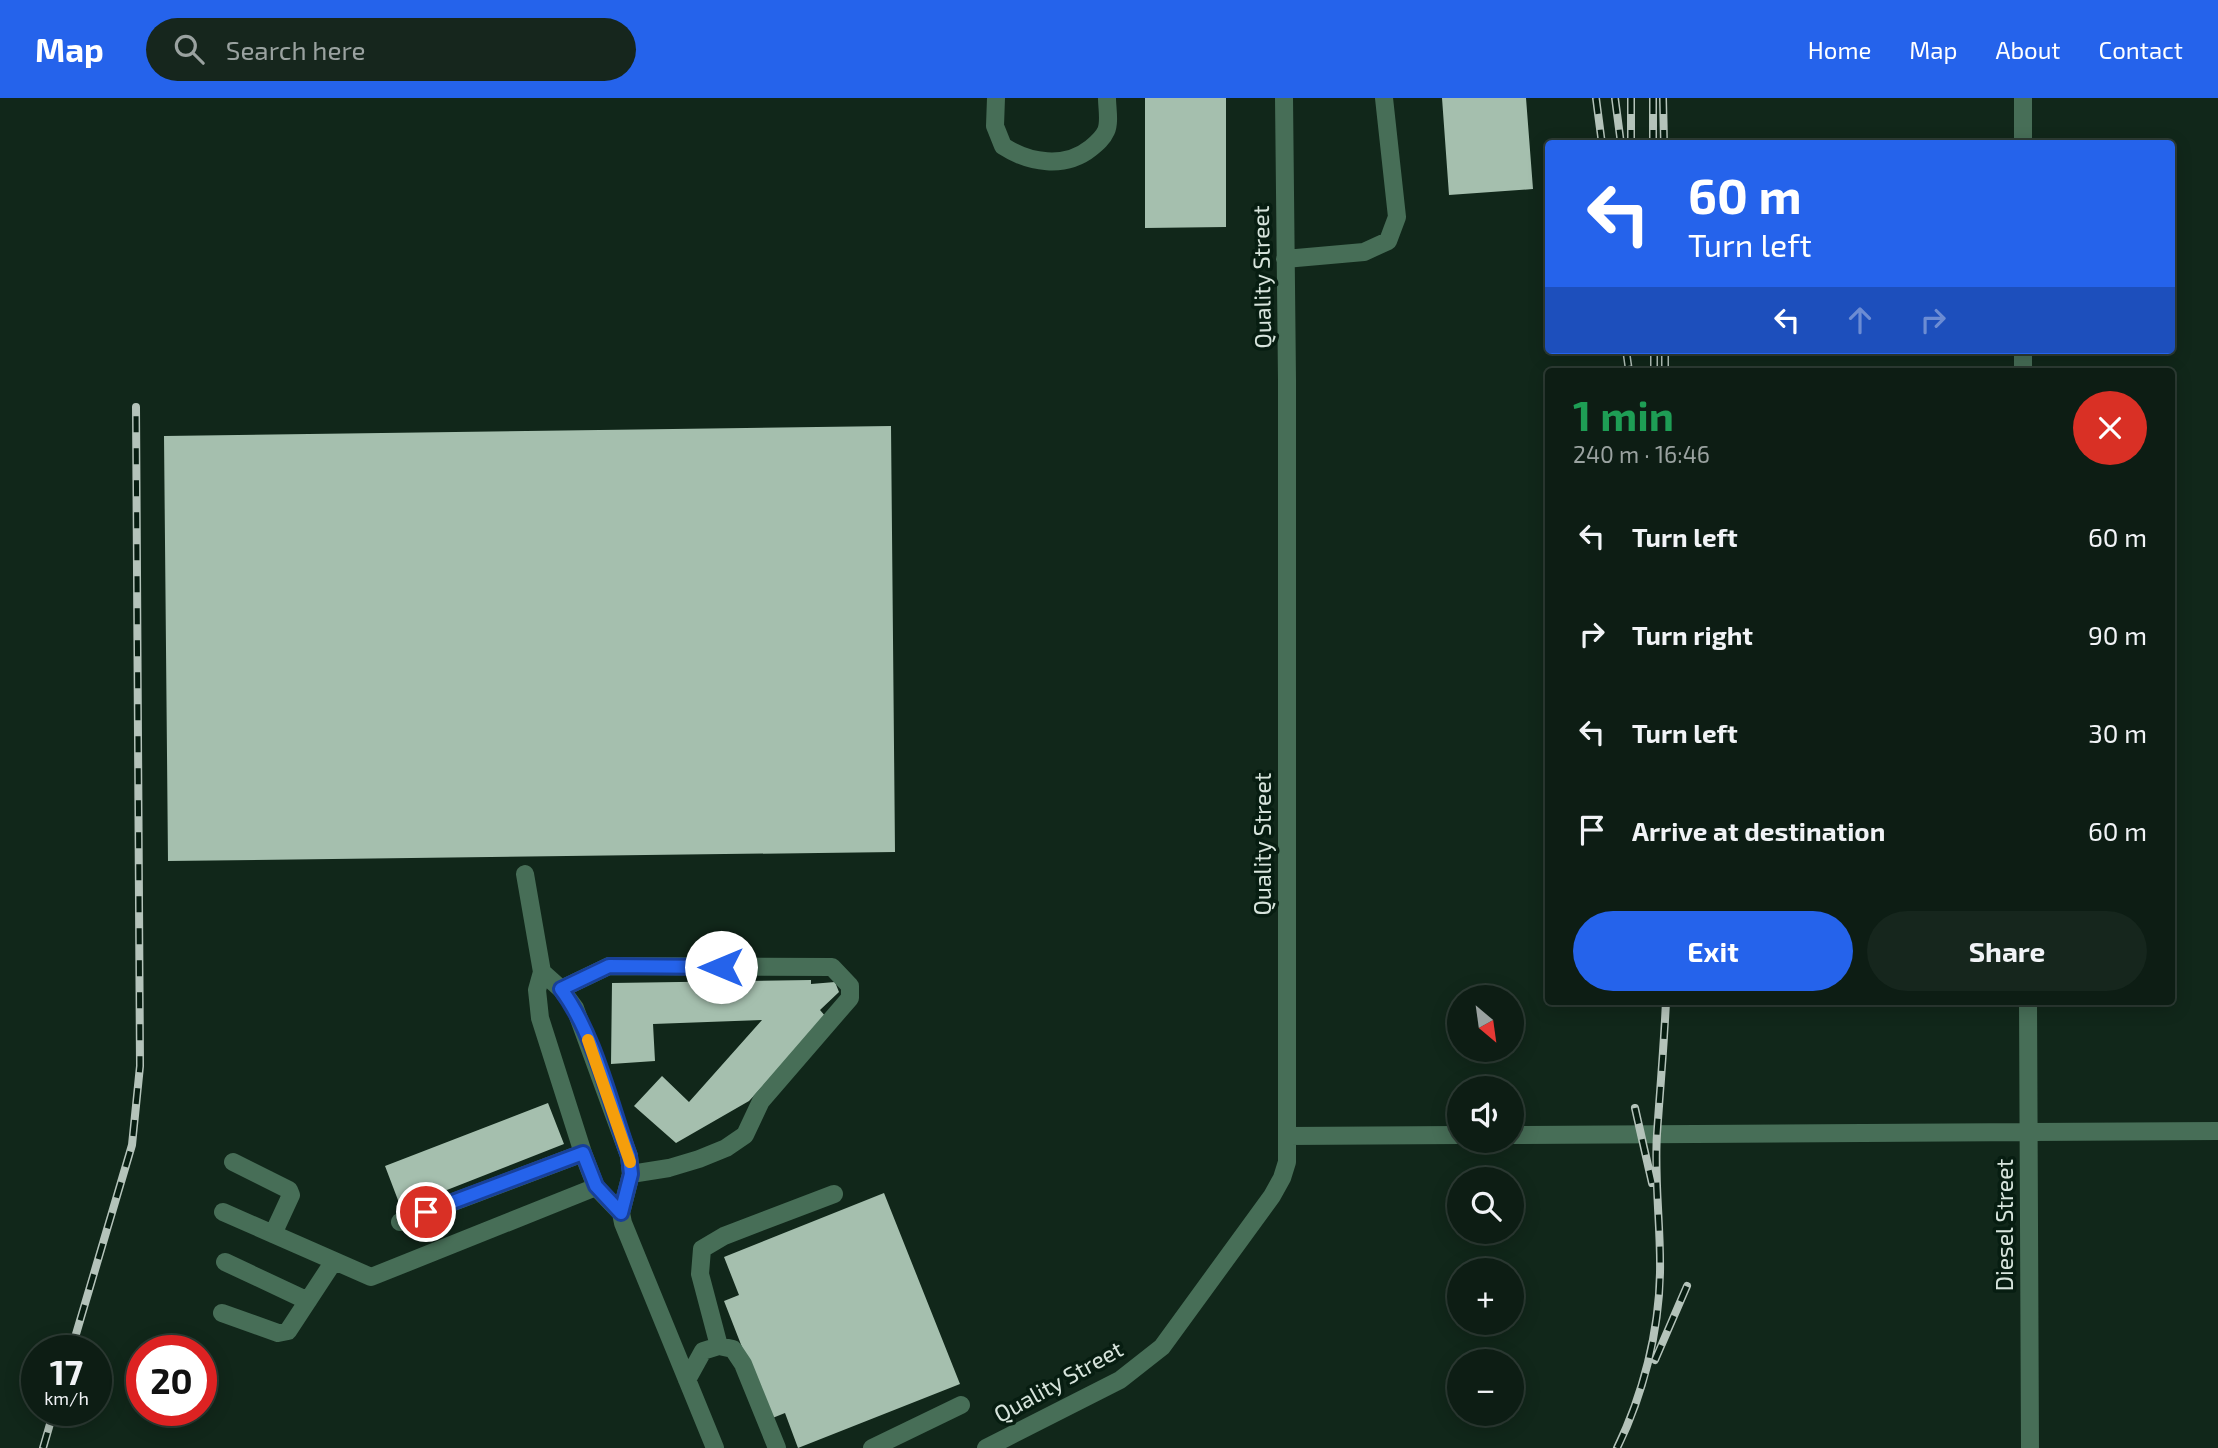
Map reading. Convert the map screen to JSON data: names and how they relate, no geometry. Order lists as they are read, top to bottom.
{
  "streets": {
    "street": ["Quality Street", "Diesel Street"]
  },
  "north": "bottom right",
  "page": {
    "header": "Map",
    "search": "Search here",
    "nav": [
      "Home",
      "Map",
      "About",
      "Contact"
    ],
    "turn": ["60 m", "Turn left"],
    "heading": ["1 min", "240 m · 16:46"],
    "list": [
      {
        "name": "Turn left",
        "value": "60 m"
      },
      {
        "name": "Turn right",
        "value": "90 m"
      },
      {
        "name": "Turn left",
        "value": "30 m"
      },
      {
        "name": "Arrive at destination",
        "value": "60 m"
      }
    ],
    "buttons": ["Exit", "Share"],
    "map_buttons": ["+", "−"],
    "speed": "17 km/h",
    "limit": "20"
  }
}
